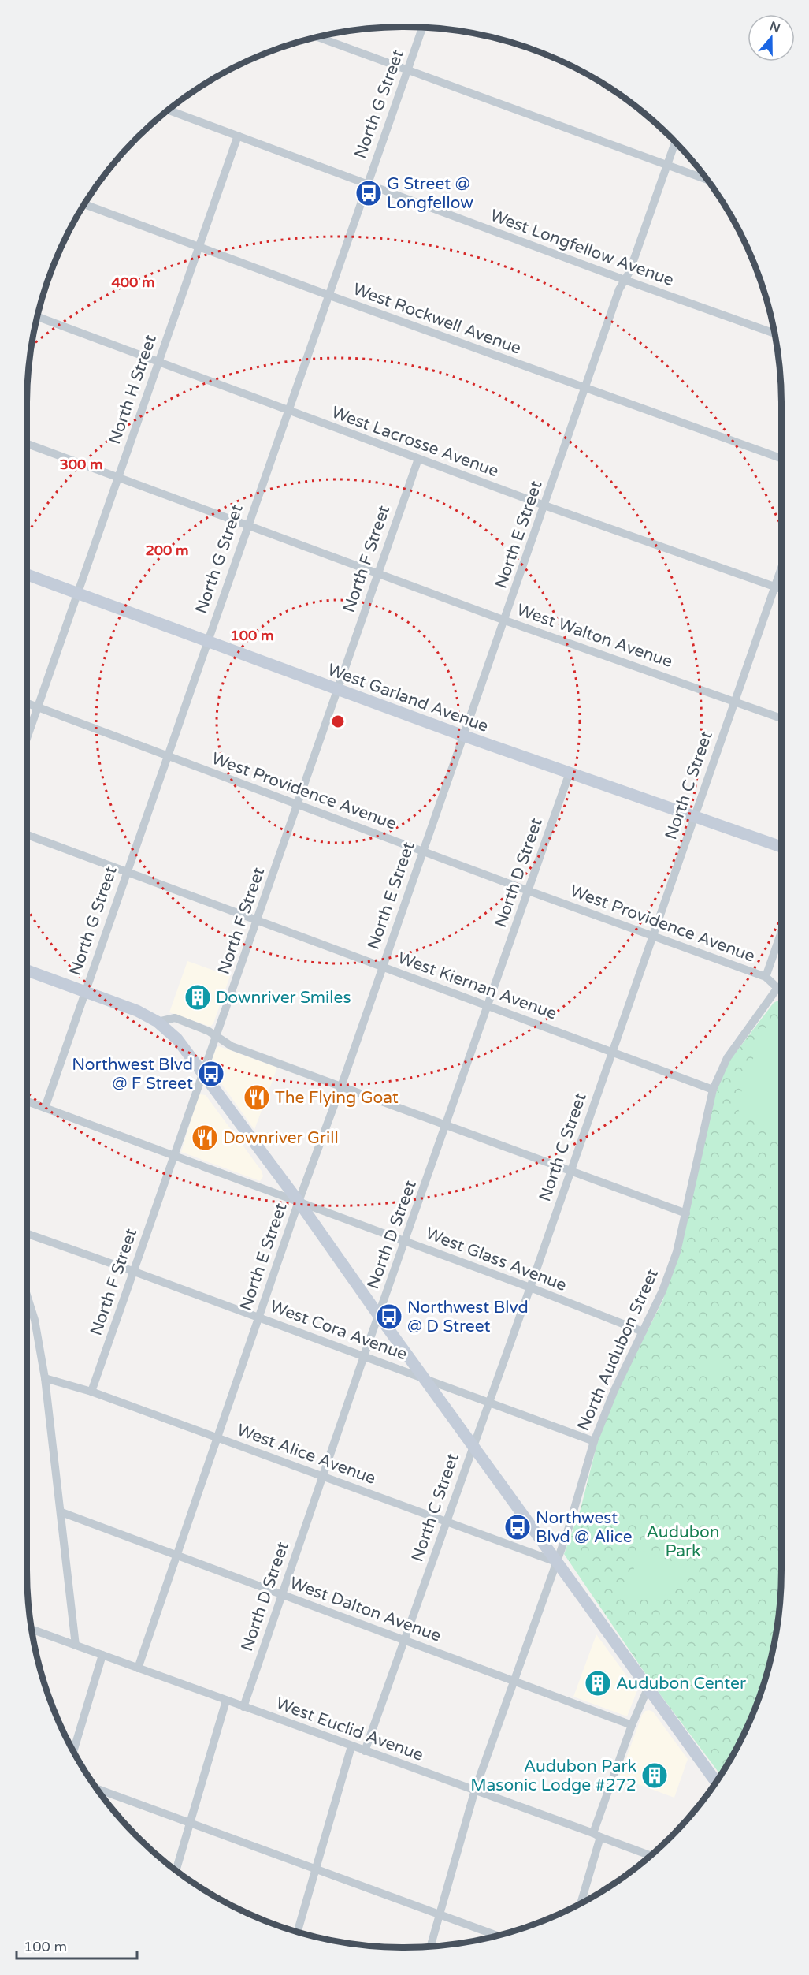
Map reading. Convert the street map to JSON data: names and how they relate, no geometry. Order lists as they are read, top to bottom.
{
  "streets": {
    "main road": ["West Garland Avenue"],
    "street": [
      "North G Street",
      "West Longfellow Avenue",
      "West Rockwell Avenue",
      "North H Street",
      "West Lacrosse Avenue",
      "North E Street",
      "North F Street",
      "West Walton Avenue",
      "North C Street",
      "West Providence Avenue",
      "North D Street",
      "West Kiernan Avenue",
      "West Glass Avenue",
      "West Cora Avenue",
      "North Audubon Street",
      "West Alice Avenue",
      "West Dalton Avenue",
      "West Euclid Avenue"
    ]
  },
  "crossings": [
    ["North G Street", "West Longfellow Avenue"],
    ["North G Street", "West Rockwell Avenue"],
    ["North G Street", "West Lacrosse Avenue"],
    ["North G Street", "West Walton Avenue"],
    ["North G Street", "West Garland Avenue"],
    ["North G Street", "West Providence Avenue"],
    ["North G Street", "West Kiernan Avenue"],
    ["North G Street", "West Glass Avenue"],
    ["West Longfellow Avenue", "North H Street"],
    ["West Longfellow Avenue", "North E Street"],
    ["West Rockwell Avenue", "North H Street"],
    ["West Rockwell Avenue", "North E Street"],
    ["North H Street", "West Lacrosse Avenue"],
    ["North H Street", "West Walton Avenue"],
    ["North H Street", "West Garland Avenue"],
    ["North H Street", "West Providence Avenue"],
    ["West Lacrosse Avenue", "North E Street"],
    ["West Lacrosse Avenue", "North F Street"],
    ["West Lacrosse Avenue", "North C Street"],
    ["North E Street", "West Walton Avenue"],
    ["North E Street", "West Garland Avenue"],
    ["North E Street", "West Providence Avenue"],
    ["North E Street", "West Kiernan Avenue"],
    ["North E Street", "West Glass Avenue"],
    ["North E Street", "West Cora Avenue"],
    ["North E Street", "West Alice Avenue"],
    ["North E Street", "West Dalton Avenue"],
    ["North E Street", "West Euclid Avenue"],
    ["North F Street", "West Walton Avenue"],
    ["North F Street", "West Garland Avenue"],
    ["North F Street", "West Providence Avenue"],
    ["North F Street", "West Kiernan Avenue"],
    ["North F Street", "West Glass Avenue"],
    ["North F Street", "West Cora Avenue"],
    ["North F Street", "West Alice Avenue"],
    ["West Walton Avenue", "North C Street"],
    ["West Garland Avenue", "North C Street"],
    ["West Garland Avenue", "North D Street"],
    ["North C Street", "West Providence Avenue"],
    ["North C Street", "West Kiernan Avenue"],
    ["North C Street", "West Glass Avenue"],
    ["North C Street", "West Cora Avenue"],
    ["North C Street", "West Alice Avenue"],
    ["North C Street", "West Dalton Avenue"],
    ["North C Street", "West Euclid Avenue"],
    ["West Providence Avenue", "North D Street"],
    ["West Providence Avenue", "North Audubon Street"],
    ["North D Street", "West Kiernan Avenue"],
    ["North D Street", "West Glass Avenue"],
    ["North D Street", "West Cora Avenue"],
    ["North D Street", "West Alice Avenue"],
    ["North D Street", "West Dalton Avenue"],
    ["North D Street", "West Euclid Avenue"],
    ["West Kiernan Avenue", "North Audubon Street"],
    ["West Glass Avenue", "North Audubon Street"],
    ["West Cora Avenue", "North Audubon Street"],
    ["North Audubon Street", "West Alice Avenue"],
    ["North Audubon Street", "West Dalton Avenue"],
    ["North Audubon Street", "West Euclid Avenue"]
  ],
  "parks": ["Audubon Park"],
  "places": {
    "bus stop": [
      "G Street @ Longfellow",
      "Northwest Blvd @ F Street",
      "Northwest Blvd @ D Street",
      "Northwest Blvd @ Alice"
    ],
    "building": ["Downriver Smiles", "Audubon Center", "Audubon Park Masonic Lodge #272"],
    "restaurant": ["The Flying Goat", "Downriver Grill"]
  },
  "scale_bar": "100 m",
  "north": "top",
  "rings": [
    "400 m",
    "300 m",
    "200 m",
    "100 m"
  ]
}
